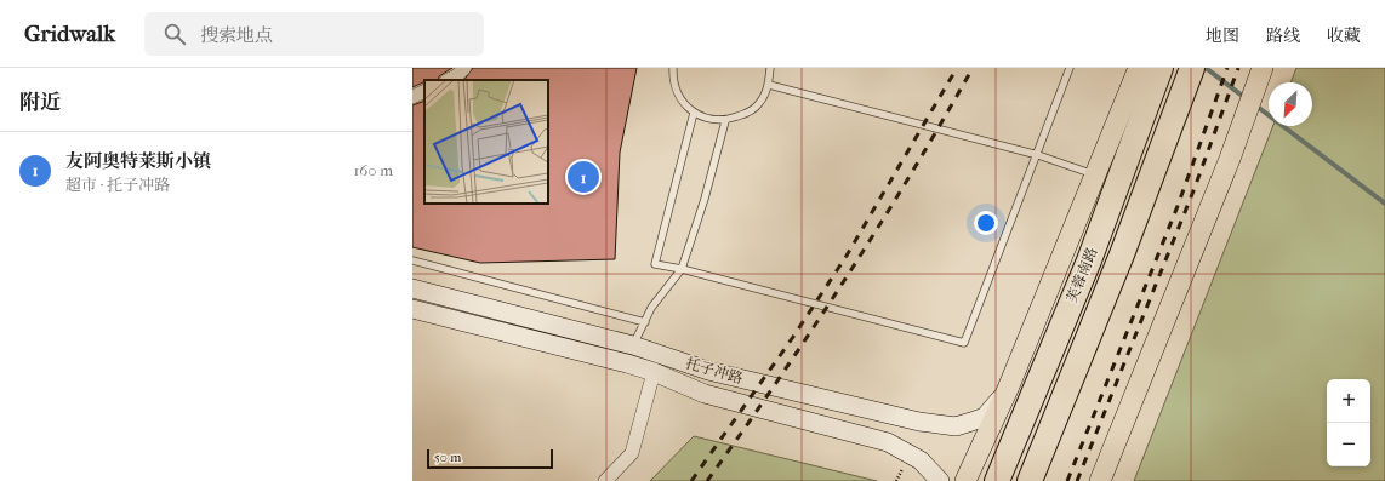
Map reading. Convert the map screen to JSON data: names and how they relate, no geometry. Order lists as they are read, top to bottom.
{
  "streets": {
    "highway": ["芙蓉南路"],
    "street": ["托子冲路"]
  },
  "scale_bar": "50 m",
  "north": "bottom left",
  "page": {
    "header": "Gridwalk",
    "search": "搜索地点",
    "nav": ["地图", "路线", "收藏"],
    "heading": "附近",
    "list": [
      {
        "mark": "1",
        "name": "友阿奥特莱斯小镇",
        "note": "超市 · 托子冲路",
        "value": "160 m"
      }
    ],
    "pins": "1",
    "map_buttons": ["+", "−"],
    "scale": "50 m"
  }
}
